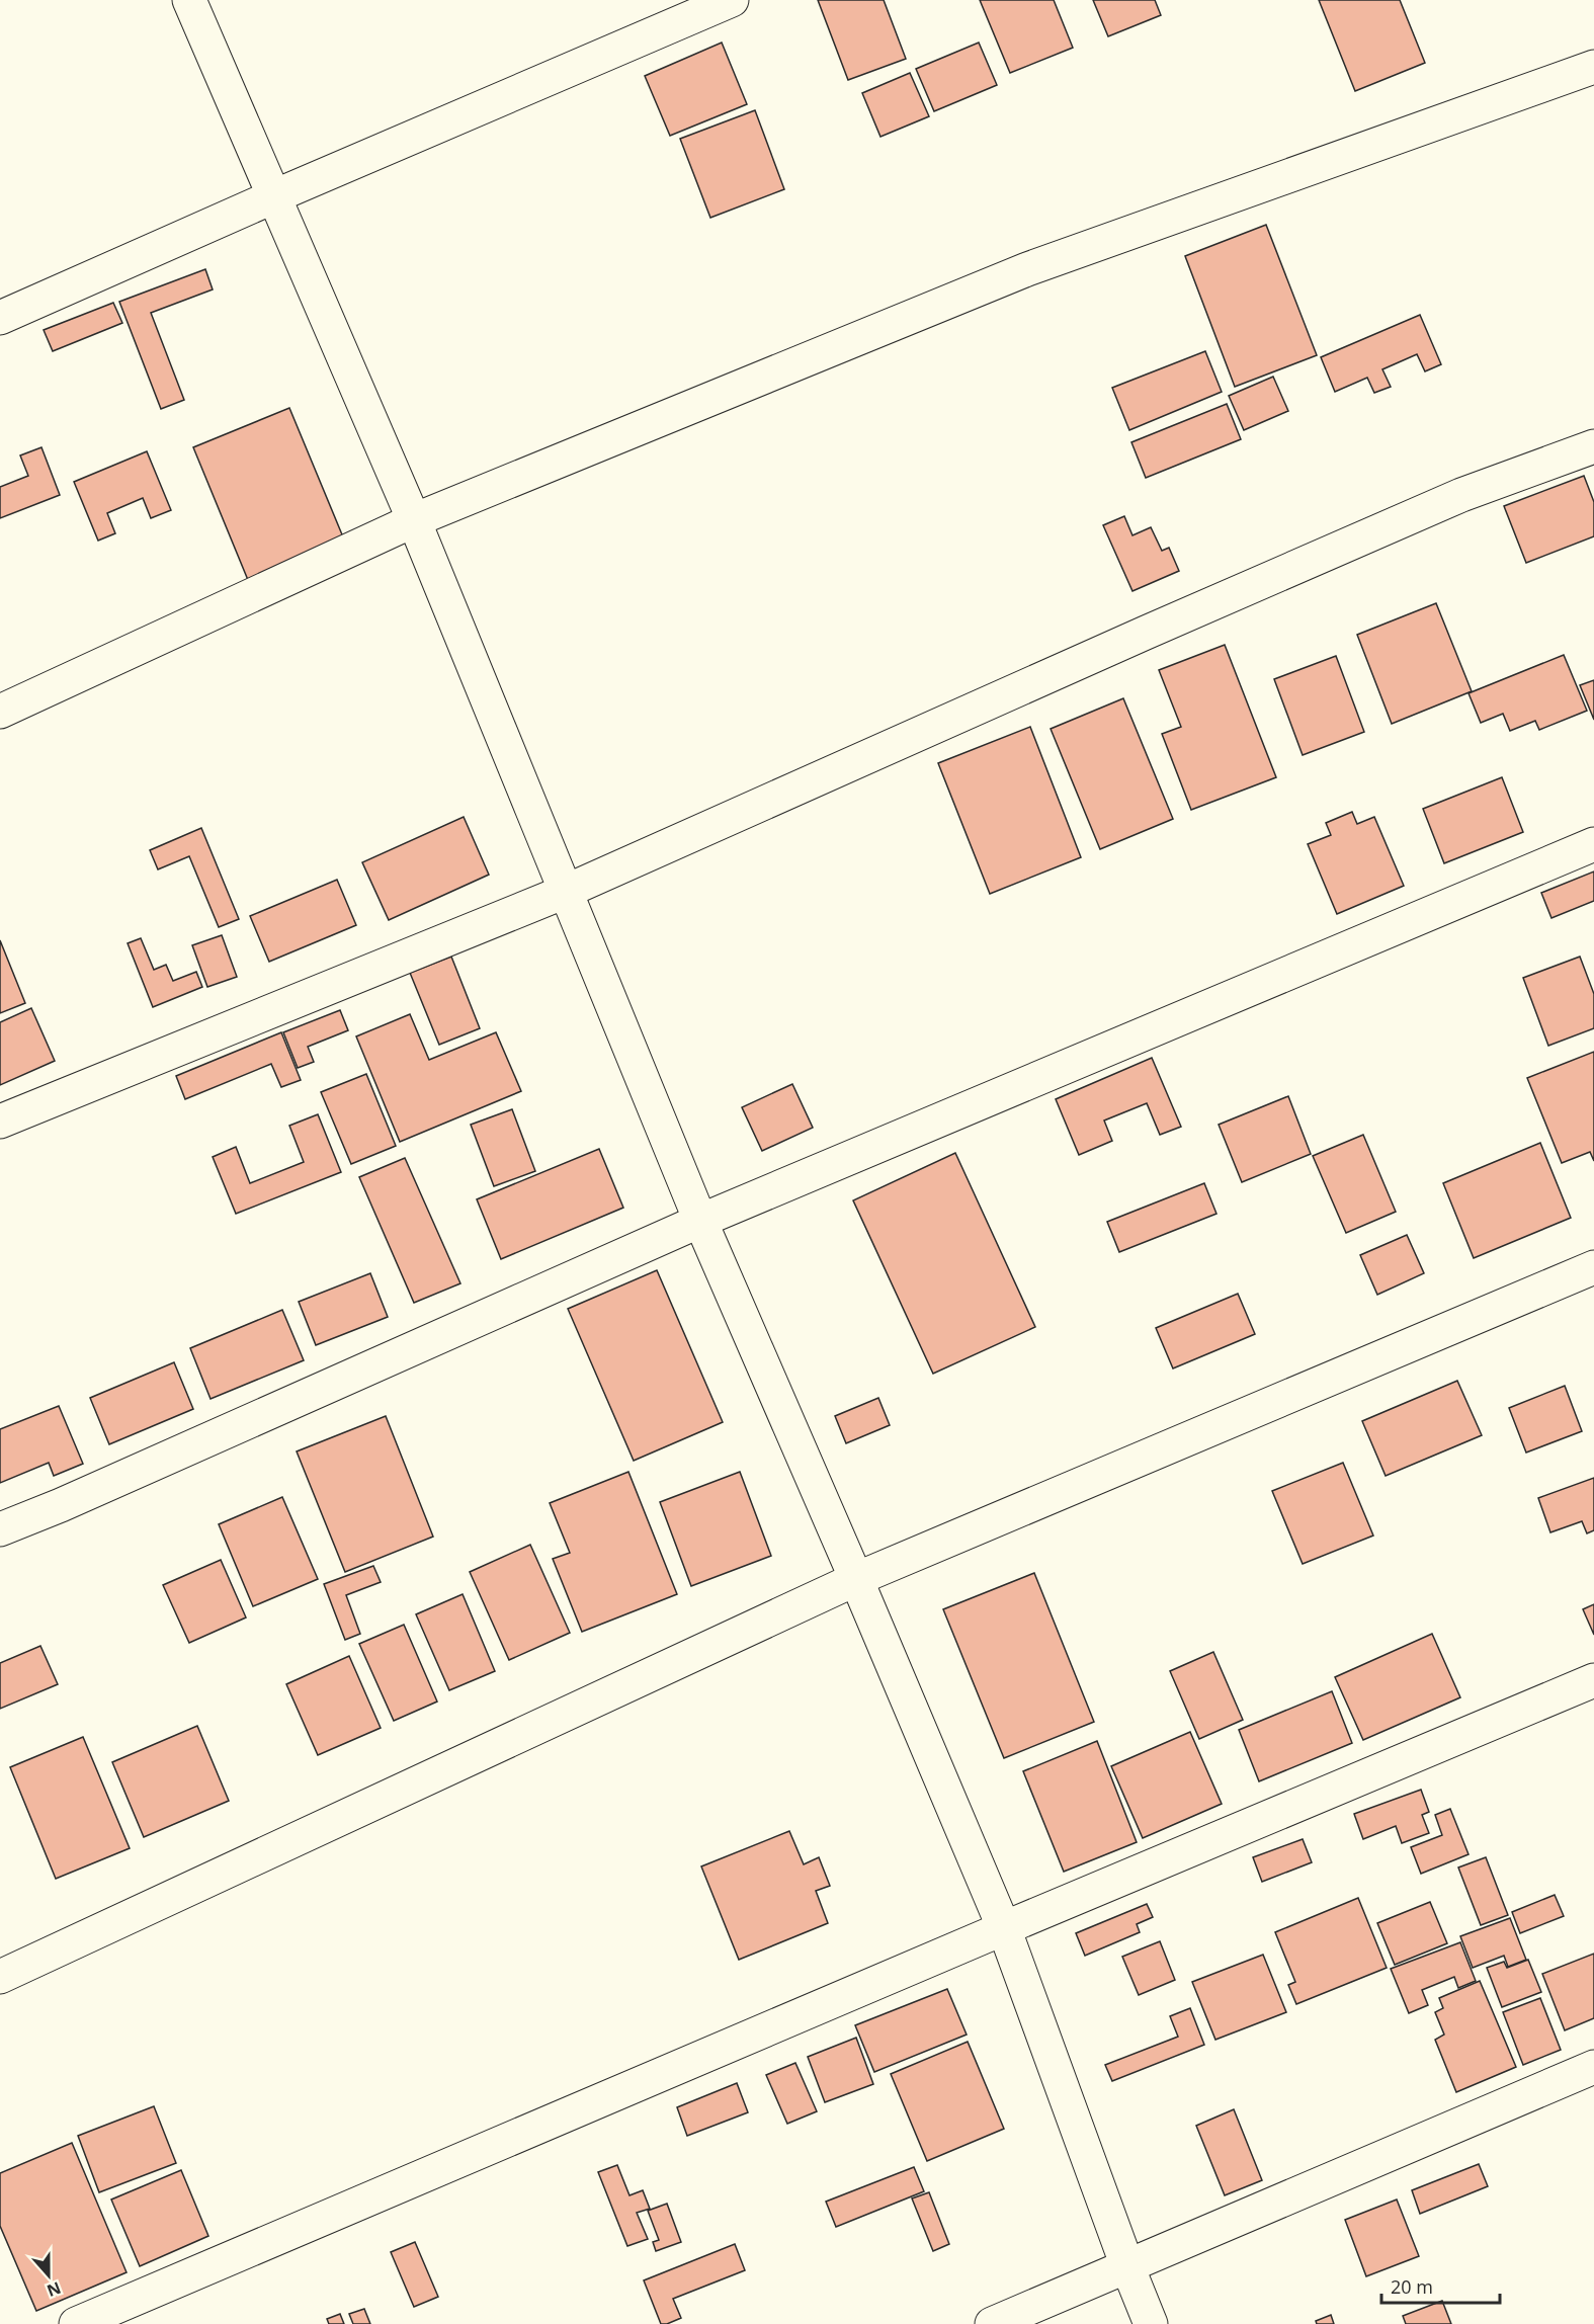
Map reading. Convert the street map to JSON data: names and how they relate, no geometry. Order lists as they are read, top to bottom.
{
  "scale_bar": "20 m",
  "north": "bottom"
}
